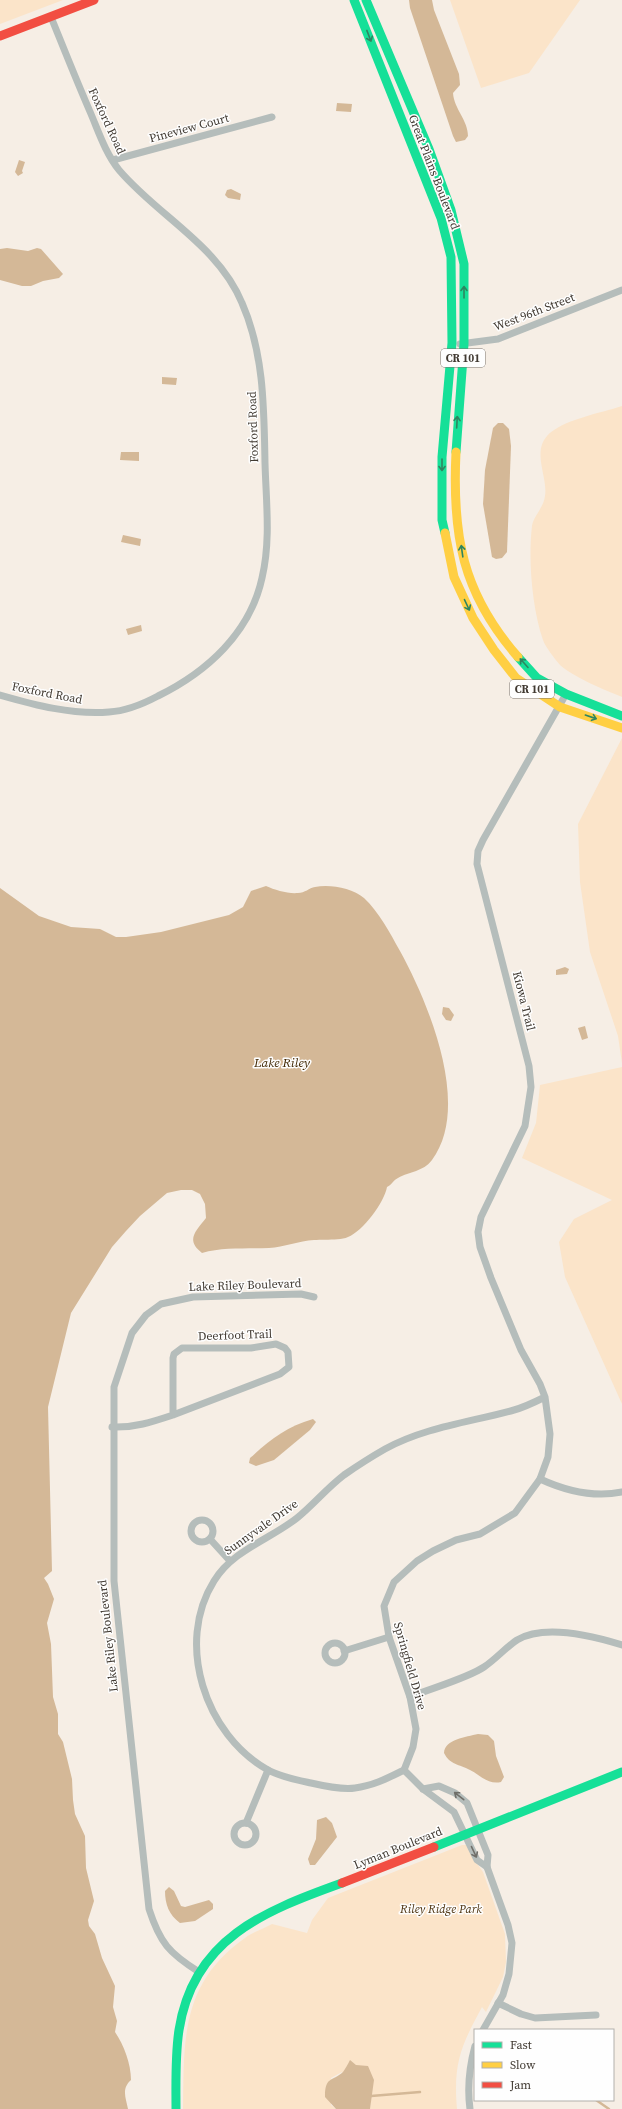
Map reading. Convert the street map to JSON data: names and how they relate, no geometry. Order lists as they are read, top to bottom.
{
  "streets": {
    "main road": ["Great Plains Boulevard", "CR 101", "Lyman Boulevard"],
    "street": [
      "Foxford Road",
      "Pineview Court",
      "West 96th Street",
      "Kiowa Trail",
      "Lake Riley Boulevard",
      "Deerfoot Trail",
      "Sunnyvale Drive",
      "Springfield Drive"
    ]
  },
  "crossings": [
    ["Foxford Road", "Pineview Court"],
    ["Great Plains Boulevard", "West 96th Street"],
    ["Great Plains Boulevard", "Kiowa Trail"],
    ["Kiowa Trail", "Springfield Drive"],
    ["Lake Riley Boulevard", "Deerfoot Trail"],
    ["Lake Riley Boulevard", "Lyman Boulevard"],
    ["Sunnyvale Drive", "Springfield Drive"]
  ],
  "water": ["Lake Riley"],
  "parks": ["Riley Ridge Park"],
  "legend": ["Fast", "Slow", "Jam"]
}
